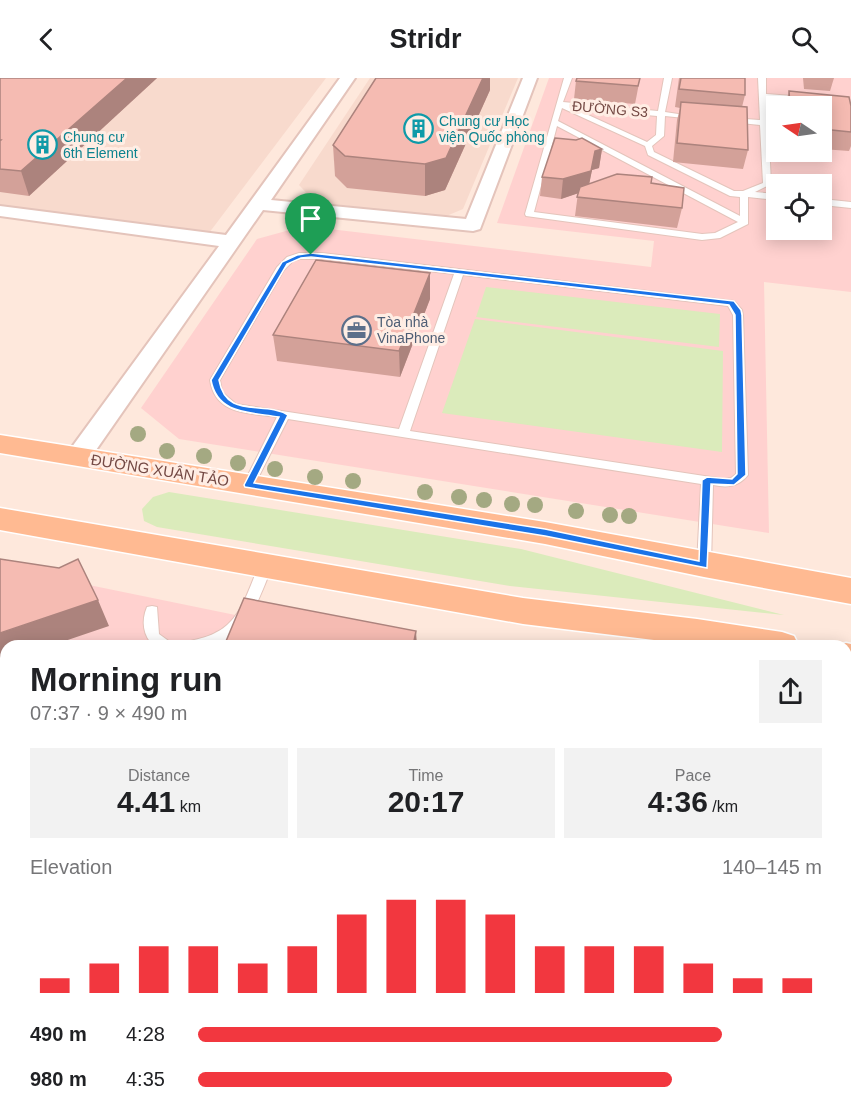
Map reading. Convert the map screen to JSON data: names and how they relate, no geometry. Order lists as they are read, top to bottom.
{
  "streets": {
    "main road": ["ĐƯỜNG XUÂN TẢO"],
    "lane": ["ĐƯỜNG S3"]
  },
  "places": {
    "building": ["Chung cư Học viện Quốc phòng", "Chung cư 6th Element"],
    "office": ["Tòa nhà VinaPhone"]
  },
  "north": "left",
  "page": {
    "header": "Stridr",
    "heading": ["Morning run", "07:37 · 9 × 490 m"],
    "stats": [
      ["Distance", "4.41 km"],
      ["Time", "20:17"],
      ["Pace", "4:36 /km"]
    ],
    "chart": ["Elevation", "140–145 m"],
    "list": [
      {
        "name": "490 m",
        "note": "4:28"
      },
      {
        "name": "980 m",
        "note": "4:35"
      }
    ]
  }
}
